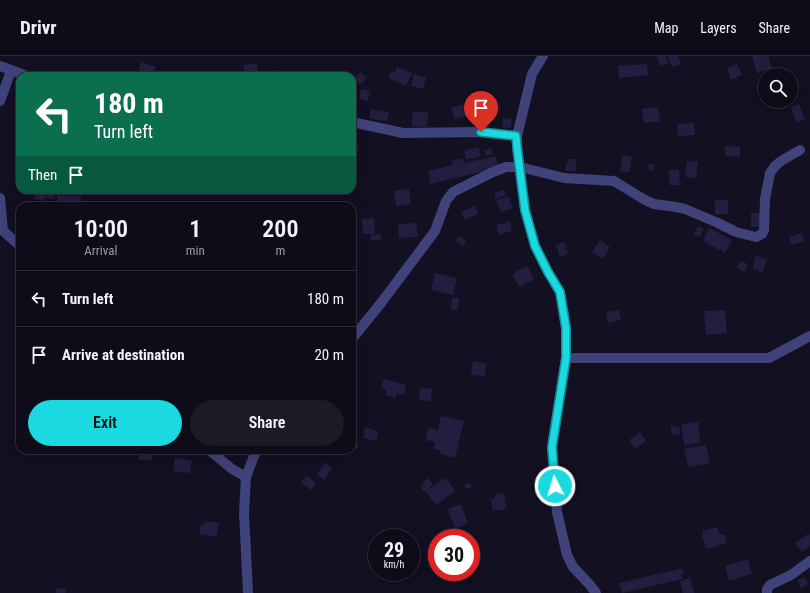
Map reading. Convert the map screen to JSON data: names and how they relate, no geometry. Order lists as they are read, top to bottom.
{
  "page": {
    "header": "Drivr",
    "nav": ["Map", "Layers", "Share"],
    "turn": ["180 m", "Turn left"],
    "then": "Then",
    "eta": [
      "10:00",
      "Arrival",
      "1",
      "min",
      "200",
      "m"
    ],
    "list": [
      {
        "name": "Turn left",
        "value": "180 m"
      },
      {
        "name": "Arrive at destination",
        "value": "20 m"
      }
    ],
    "buttons": ["Exit", "Share"],
    "speed": "29 km/h",
    "limit": "30"
  }
}
